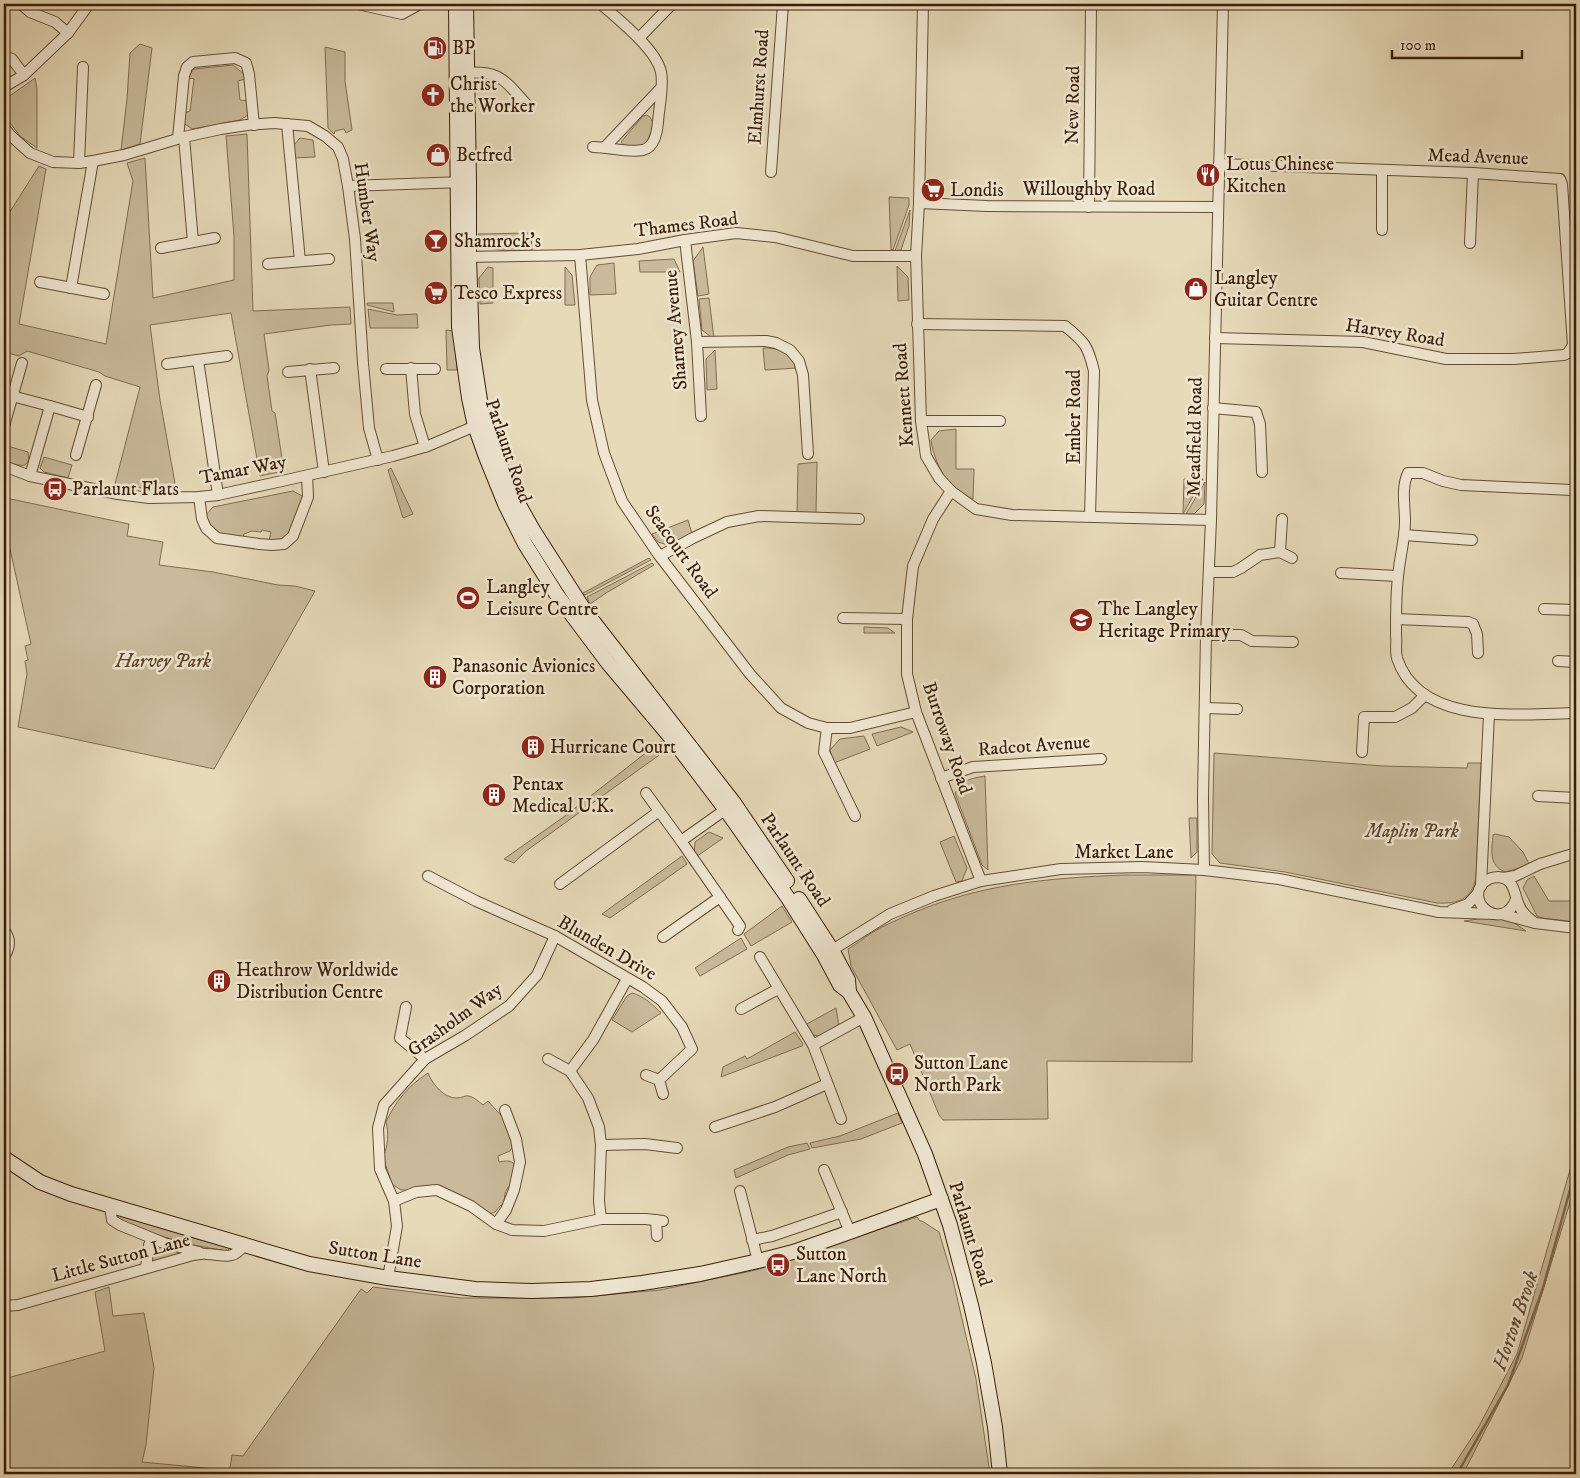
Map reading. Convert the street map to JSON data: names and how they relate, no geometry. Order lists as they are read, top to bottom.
{
  "streets": {
    "street": [
      "Elmhurst Road",
      "New Road",
      "Mead Avenue",
      "Willoughby Road",
      "Humber Way",
      "Thames Road",
      "Sharney Avenue",
      "Harvey Road",
      "Kennett Road",
      "Ember Road",
      "Meadfield Road",
      "Parlaunt Road",
      "Tamar Way",
      "Seacourt Road",
      "Burroway Road",
      "Radcot Avenue",
      "Market Lane",
      "Blunden Drive",
      "Grasholm Way",
      "Sutton Lane",
      "Little Sutton Lane"
    ]
  },
  "crossings": [
    ["New Road", "Willoughby Road"],
    ["Mead Avenue", "Harvey Road"],
    ["Mead Avenue", "Meadfield Road"],
    ["Willoughby Road", "Kennett Road"],
    ["Willoughby Road", "Meadfield Road"],
    ["Humber Way", "Tamar Way"],
    ["Thames Road", "Sharney Avenue"],
    ["Thames Road", "Kennett Road"],
    ["Thames Road", "Parlaunt Road"],
    ["Thames Road", "Seacourt Road"],
    ["Harvey Road", "Meadfield Road"],
    ["Kennett Road", "Ember Road"],
    ["Kennett Road", "Meadfield Road"],
    ["Kennett Road", "Burroway Road"],
    ["Meadfield Road", "Market Lane"],
    ["Parlaunt Road", "Tamar Way"],
    ["Parlaunt Road", "Market Lane"],
    ["Parlaunt Road", "Sutton Lane"],
    ["Seacourt Road", "Burroway Road"],
    ["Burroway Road", "Radcot Avenue"],
    ["Burroway Road", "Market Lane"],
    ["Blunden Drive", "Grasholm Way"],
    ["Grasholm Way", "Sutton Lane"],
    ["Sutton Lane", "Little Sutton Lane"]
  ],
  "water": ["Horton Brook"],
  "parks": ["Harvey Park", "Maplin Park"],
  "places": {
    "fuel station": ["BP"],
    "church": ["Christ the Worker"],
    "shop": ["Betfred", "Langley Guitar Centre"],
    "restaurant": ["Lotus Chinese Kitchen"],
    "supermarket": ["Londis", "Tesco Express"],
    "bar": ["Shamrock's"],
    "bus stop": ["Parlaunt Flats", "Sutton Lane North Park", "Sutton Lane North"],
    "sports": ["Langley Leisure Centre"],
    "school or university": ["The Langley Heritage Primary"],
    "building": [
      "Panasonic Avionics Corporation",
      "Hurricane Court",
      "Pentax Medical U.K.",
      "Heathrow Worldwide Distribution Centre"
    ]
  },
  "scale_bar": "100 m"
}
